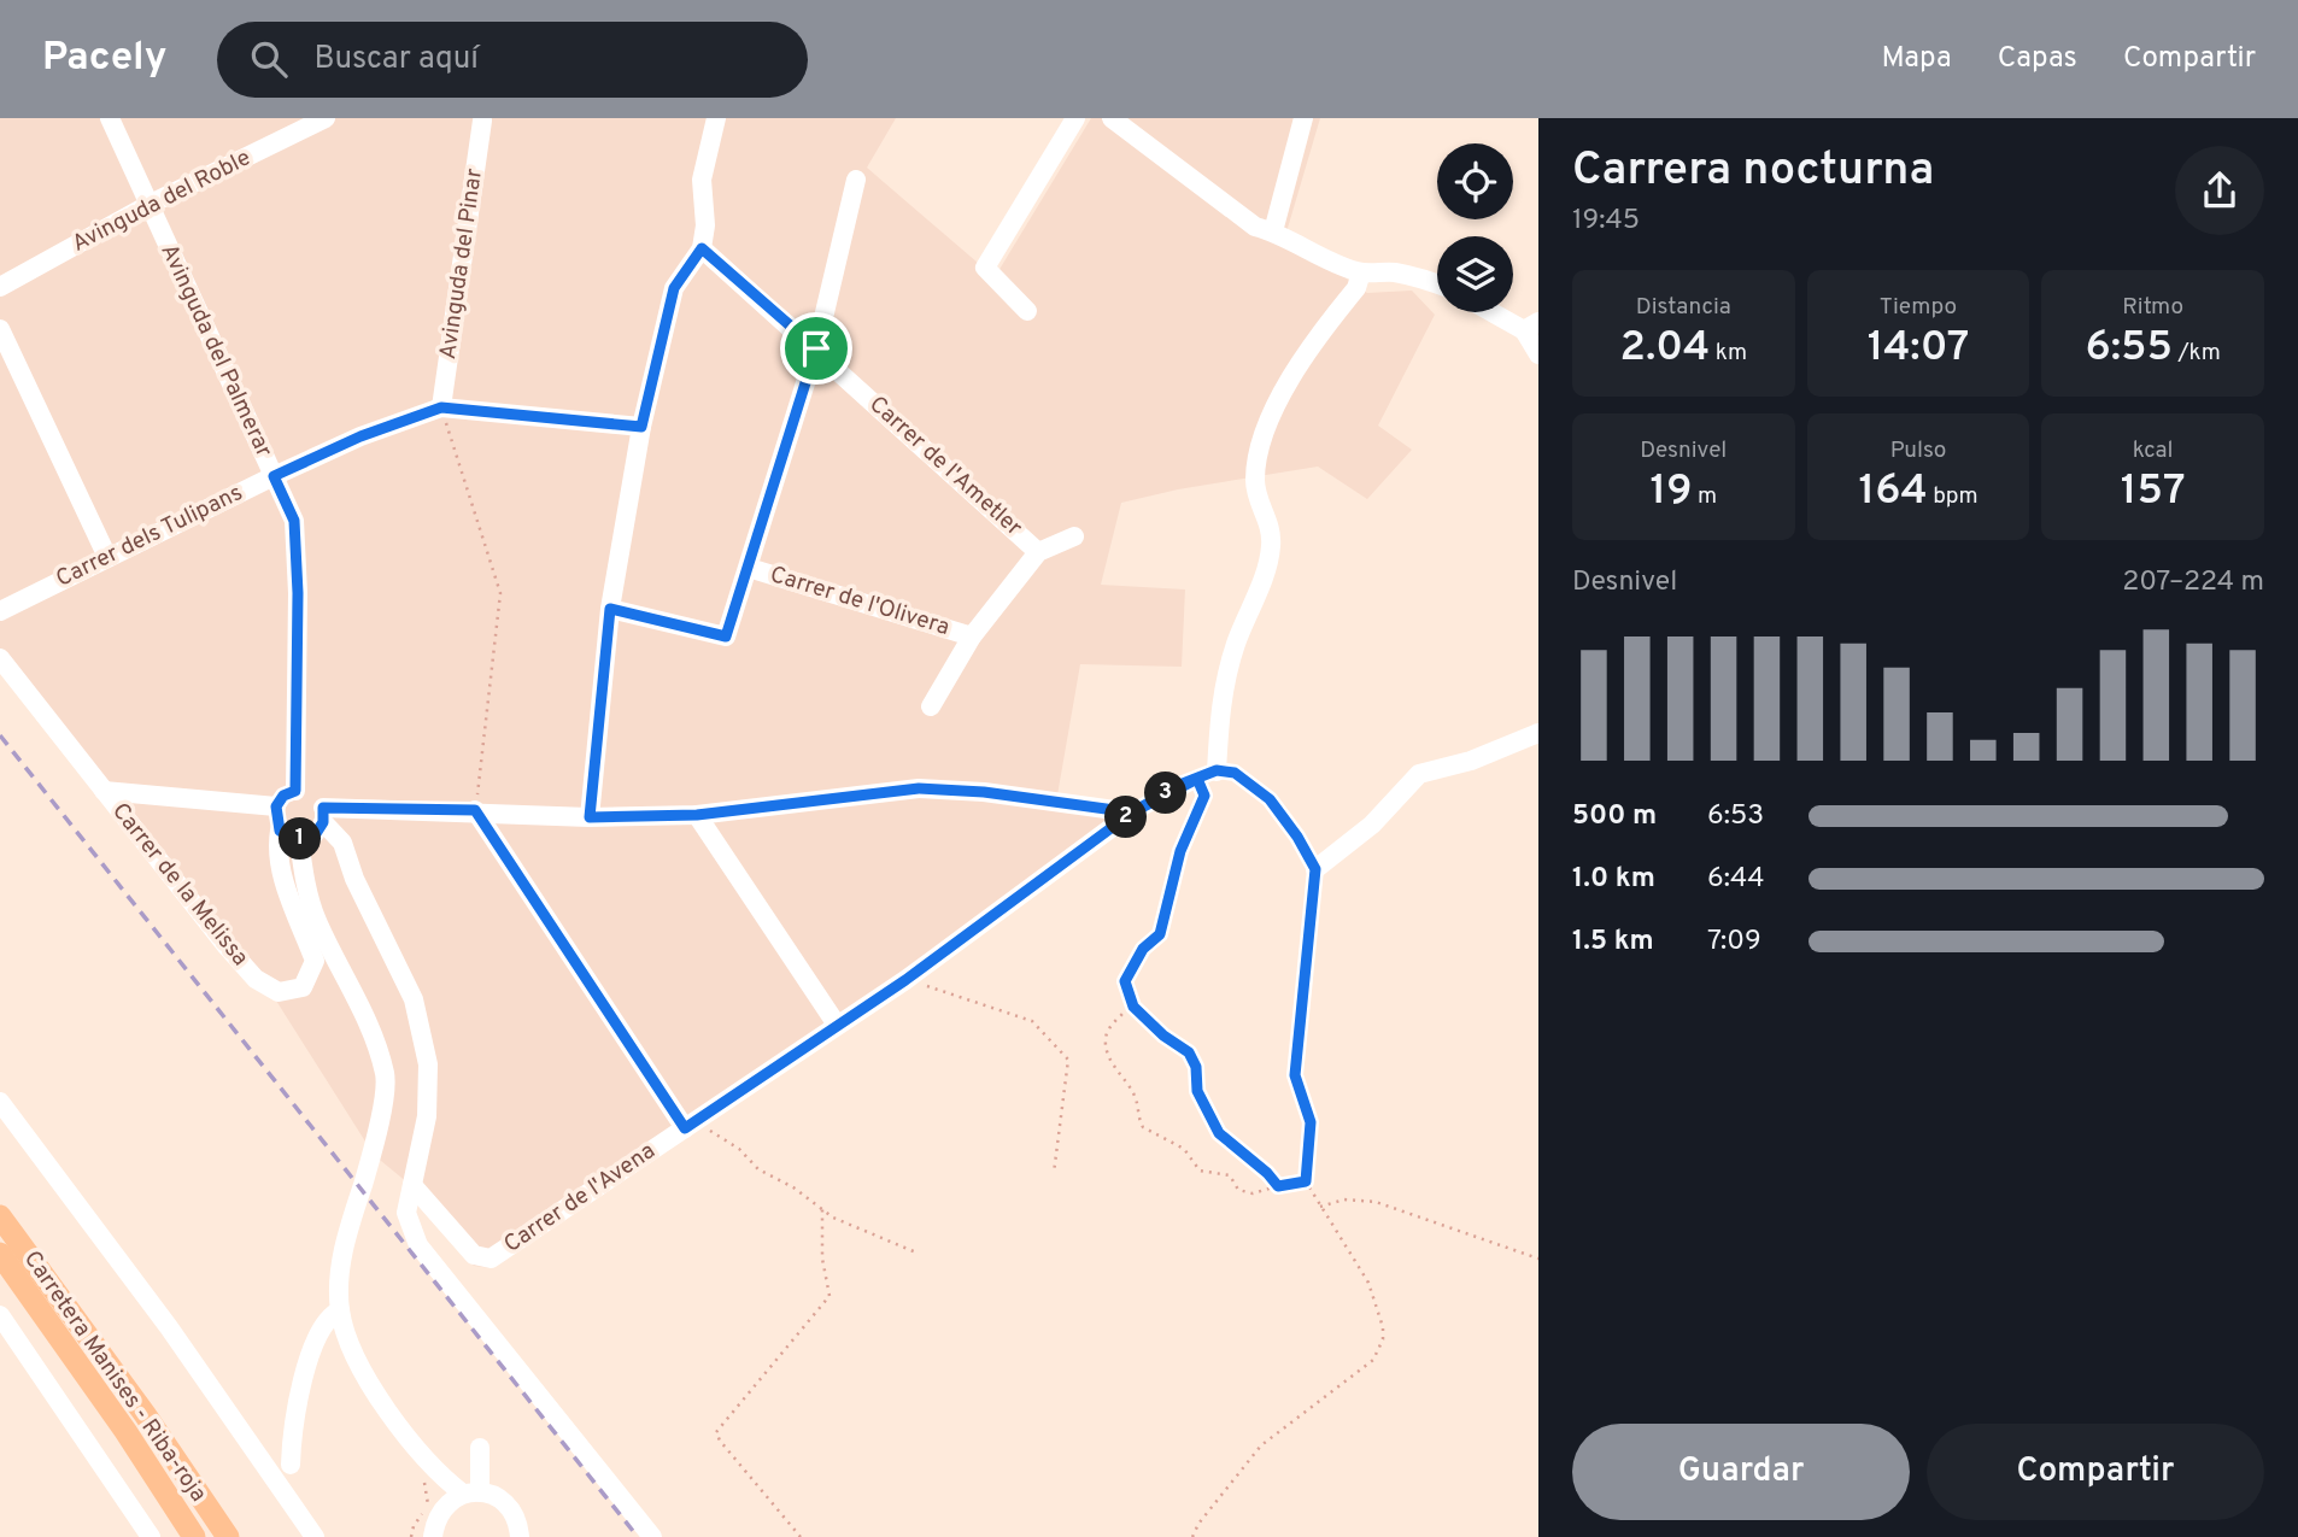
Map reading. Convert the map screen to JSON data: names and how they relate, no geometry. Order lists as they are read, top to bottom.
{
  "streets": {
    "main road": ["Carretera Manises - Riba-roja"],
    "street": [
      "Avinguda del Roble",
      "Avinguda del Pinar",
      "Avinguda del Palmerar",
      "Carrer de l'Ametler",
      "Carrer dels Tulipans",
      "Carrer de l'Olivera",
      "Carrer de la Melissa",
      "Carrer de l'Avena"
    ]
  },
  "crossings": [
    ["Avinguda del Roble", "Avinguda del Palmerar"],
    ["Avinguda del Pinar", "Carrer dels Tulipans"],
    ["Avinguda del Palmerar", "Carrer dels Tulipans"],
    ["Avinguda del Palmerar", "Carrer de la Melissa"]
  ],
  "page": {
    "header": "Pacely",
    "search": "Buscar aquí",
    "nav": ["Mapa", "Capas", "Compartir"],
    "heading": ["Carrera nocturna", "19:45"],
    "stats": [
      ["Distancia", "2.04 km"],
      ["Tiempo", "14:07"],
      ["Ritmo", "6:55 /km"],
      ["Desnivel", "19 m"],
      ["Pulso", "164 bpm"],
      ["kcal", "157"]
    ],
    "chart": ["Desnivel", "207–224 m"],
    "pins": ["3", "2", "1"],
    "list": [
      {
        "name": "500 m",
        "note": "6:53"
      },
      {
        "name": "1.0 km",
        "note": "6:44"
      },
      {
        "name": "1.5 km",
        "note": "7:09"
      }
    ],
    "buttons": ["Guardar", "Compartir"]
  }
}
